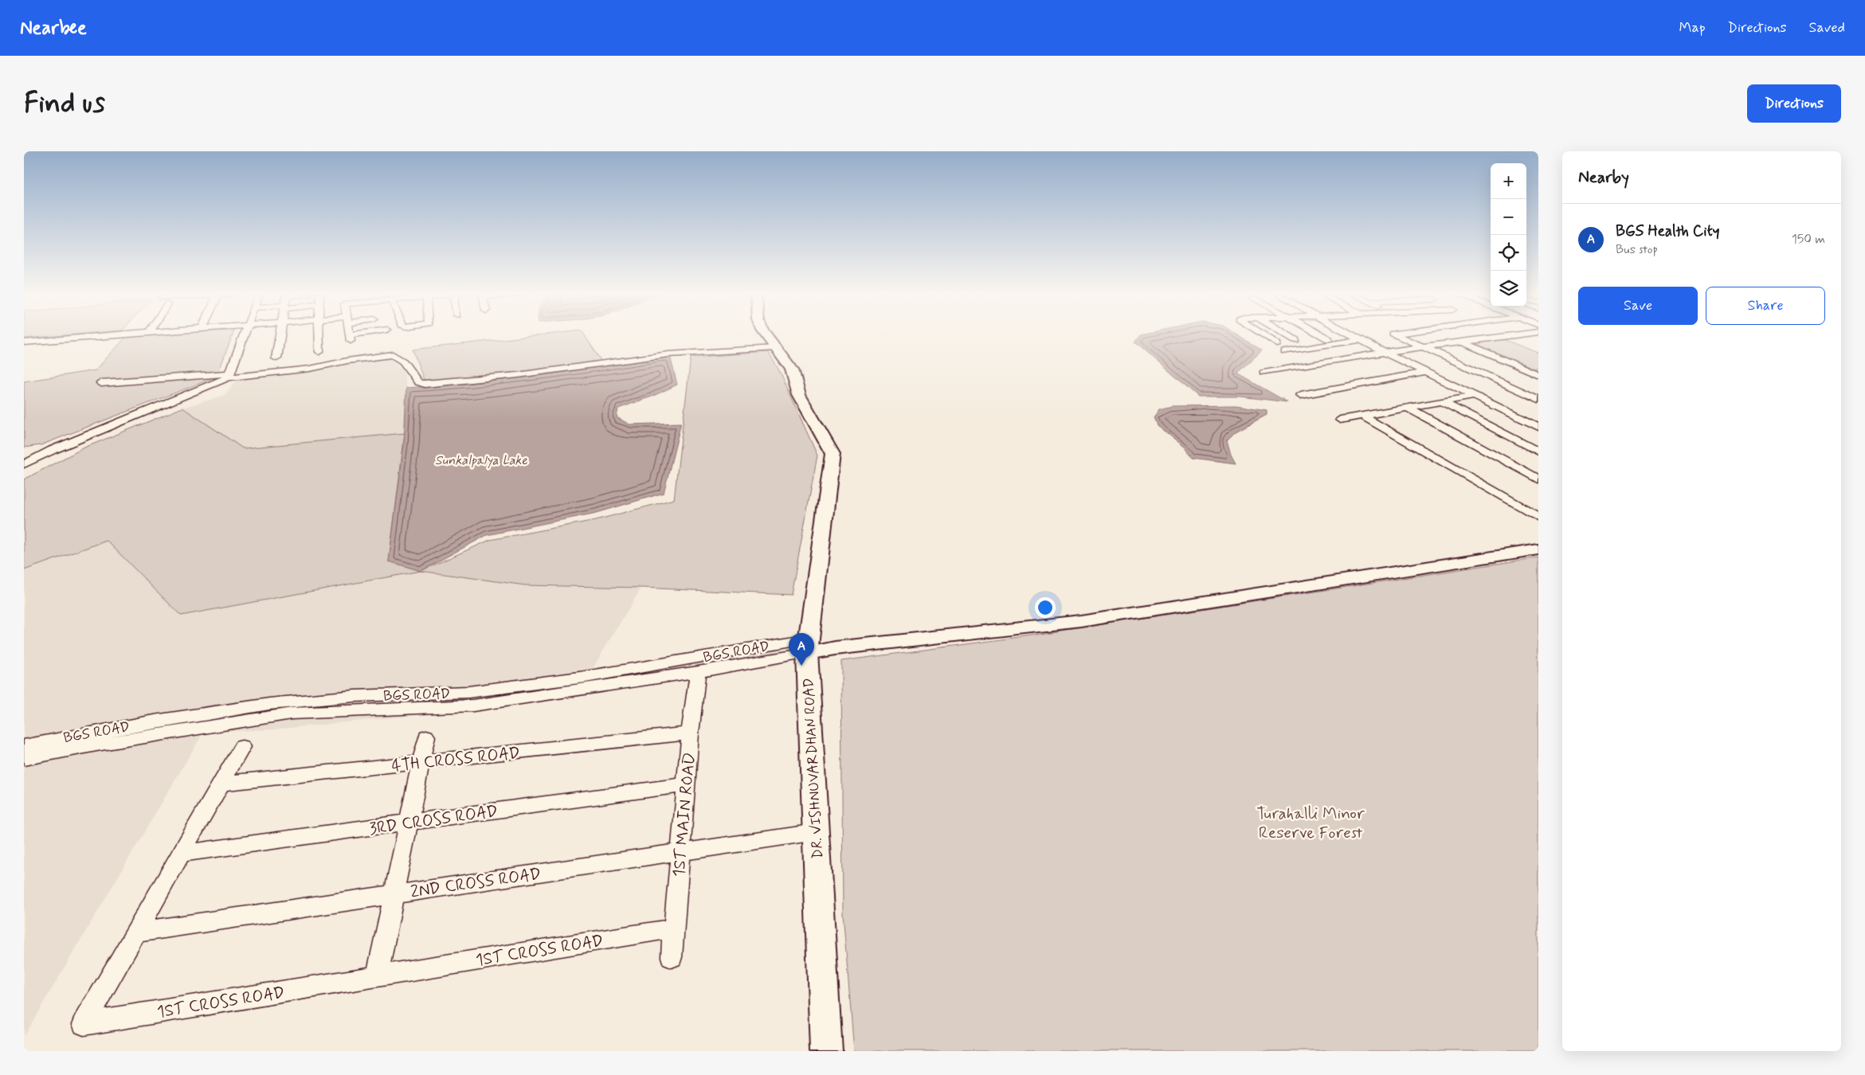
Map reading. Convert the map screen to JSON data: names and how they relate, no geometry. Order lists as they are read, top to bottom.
{
  "streets": {
    "main road": ["DR. VISHNUVARDHAN ROAD"],
    "street": [
      "BGS ROAD",
      "4TH CROSS ROAD",
      "1ST MAIN ROAD",
      "3RD CROSS ROAD",
      "2ND CROSS ROAD",
      "1ST CROSS ROAD"
    ]
  },
  "crossings": [
    ["BGS ROAD", "DR. VISHNUVARDHAN ROAD"],
    ["BGS ROAD", "1ST MAIN ROAD"],
    ["4TH CROSS ROAD", "1ST MAIN ROAD"],
    ["4TH CROSS ROAD", "1ST CROSS ROAD"],
    ["DR. VISHNUVARDHAN ROAD", "2ND CROSS ROAD"],
    ["1ST MAIN ROAD", "3RD CROSS ROAD"],
    ["1ST MAIN ROAD", "2ND CROSS ROAD"],
    ["1ST MAIN ROAD", "1ST CROSS ROAD"],
    ["3RD CROSS ROAD", "1ST CROSS ROAD"],
    ["2ND CROSS ROAD", "1ST CROSS ROAD"]
  ],
  "water": ["Sunkalpalya Lake"],
  "parks": ["Turahalli Minor Reserve Forest"],
  "page": {
    "header": "Nearbee",
    "nav": ["Map", "Directions", "Saved"],
    "buttons": [
      "Directions",
      ["Save", "Share"]
    ],
    "title": "Find us",
    "heading": "Nearby",
    "map_buttons": ["+", "−"],
    "list": [
      {
        "mark": "A",
        "name": "BGS Health City",
        "note": "Bus stop",
        "value": "150 m"
      }
    ],
    "pins": "A"
  }
}
